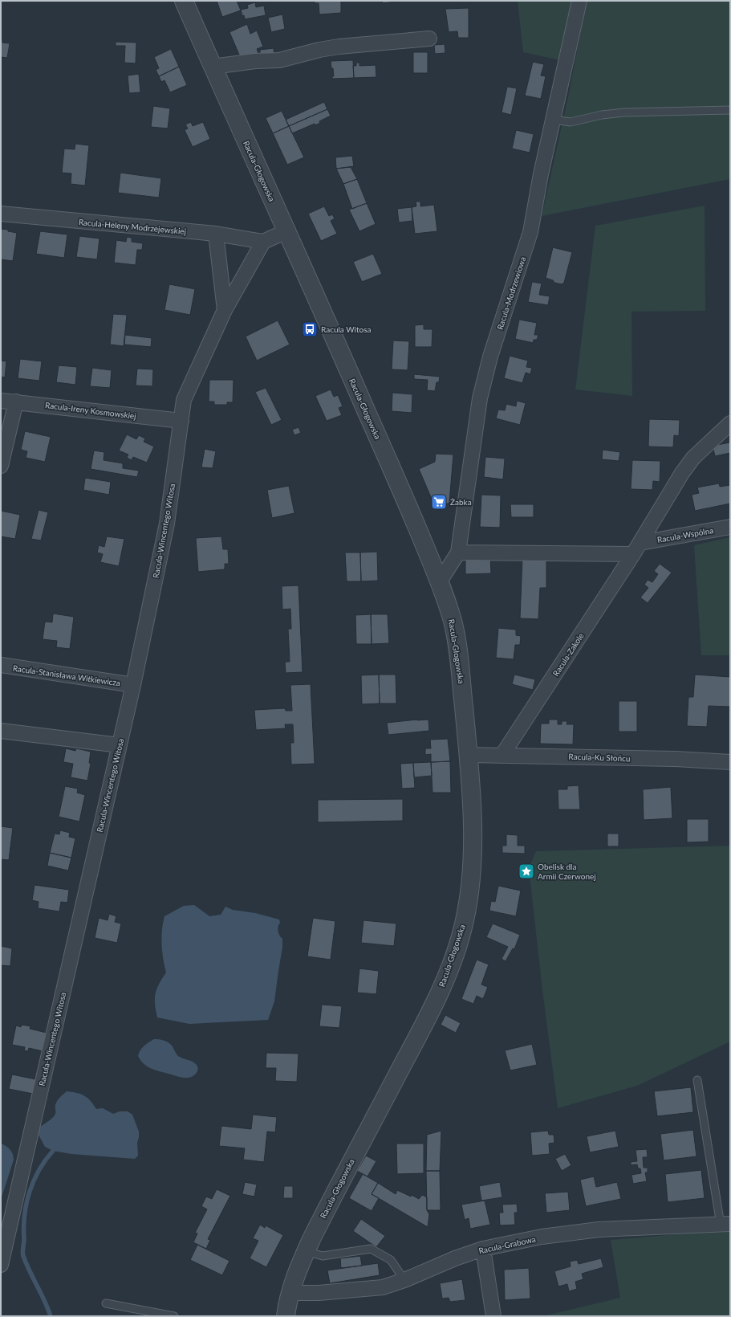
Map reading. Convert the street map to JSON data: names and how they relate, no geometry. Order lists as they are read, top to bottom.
{
  "streets": {
    "street": [
      "Racula-Głogowska",
      "Racula-Heleny Modrzejewskiej",
      "Racula-Modrzewiowa",
      "Racula-Ireny Kosmowskiej",
      "Racula-Wincentego Witosa",
      "Racula-Wspólna",
      "Racula-Zakole",
      "Racula-Stanisława Witkiewicza",
      "Racula-Ku Słońcu",
      "Racula-Grabowa"
    ]
  },
  "crossings": [
    ["Racula-Głogowska", "Racula-Modrzewiowa"],
    ["Racula-Głogowska", "Racula-Ku Słońcu"],
    ["Racula-Głogowska", "Racula-Grabowa"],
    ["Racula-Heleny Modrzejewskiej", "Racula-Wincentego Witosa"],
    ["Racula-Ireny Kosmowskiej", "Racula-Wincentego Witosa"],
    ["Racula-Wincentego Witosa", "Racula-Stanisława Witkiewicza"],
    ["Racula-Wspólna", "Racula-Zakole"],
    ["Racula-Zakole", "Racula-Ku Słońcu"]
  ],
  "places": {
    "bus stop": ["Racula Witosa"],
    "supermarket": ["Żabka"],
    "place": ["Obelisk dla Armii Czerwonej"]
  }
}
